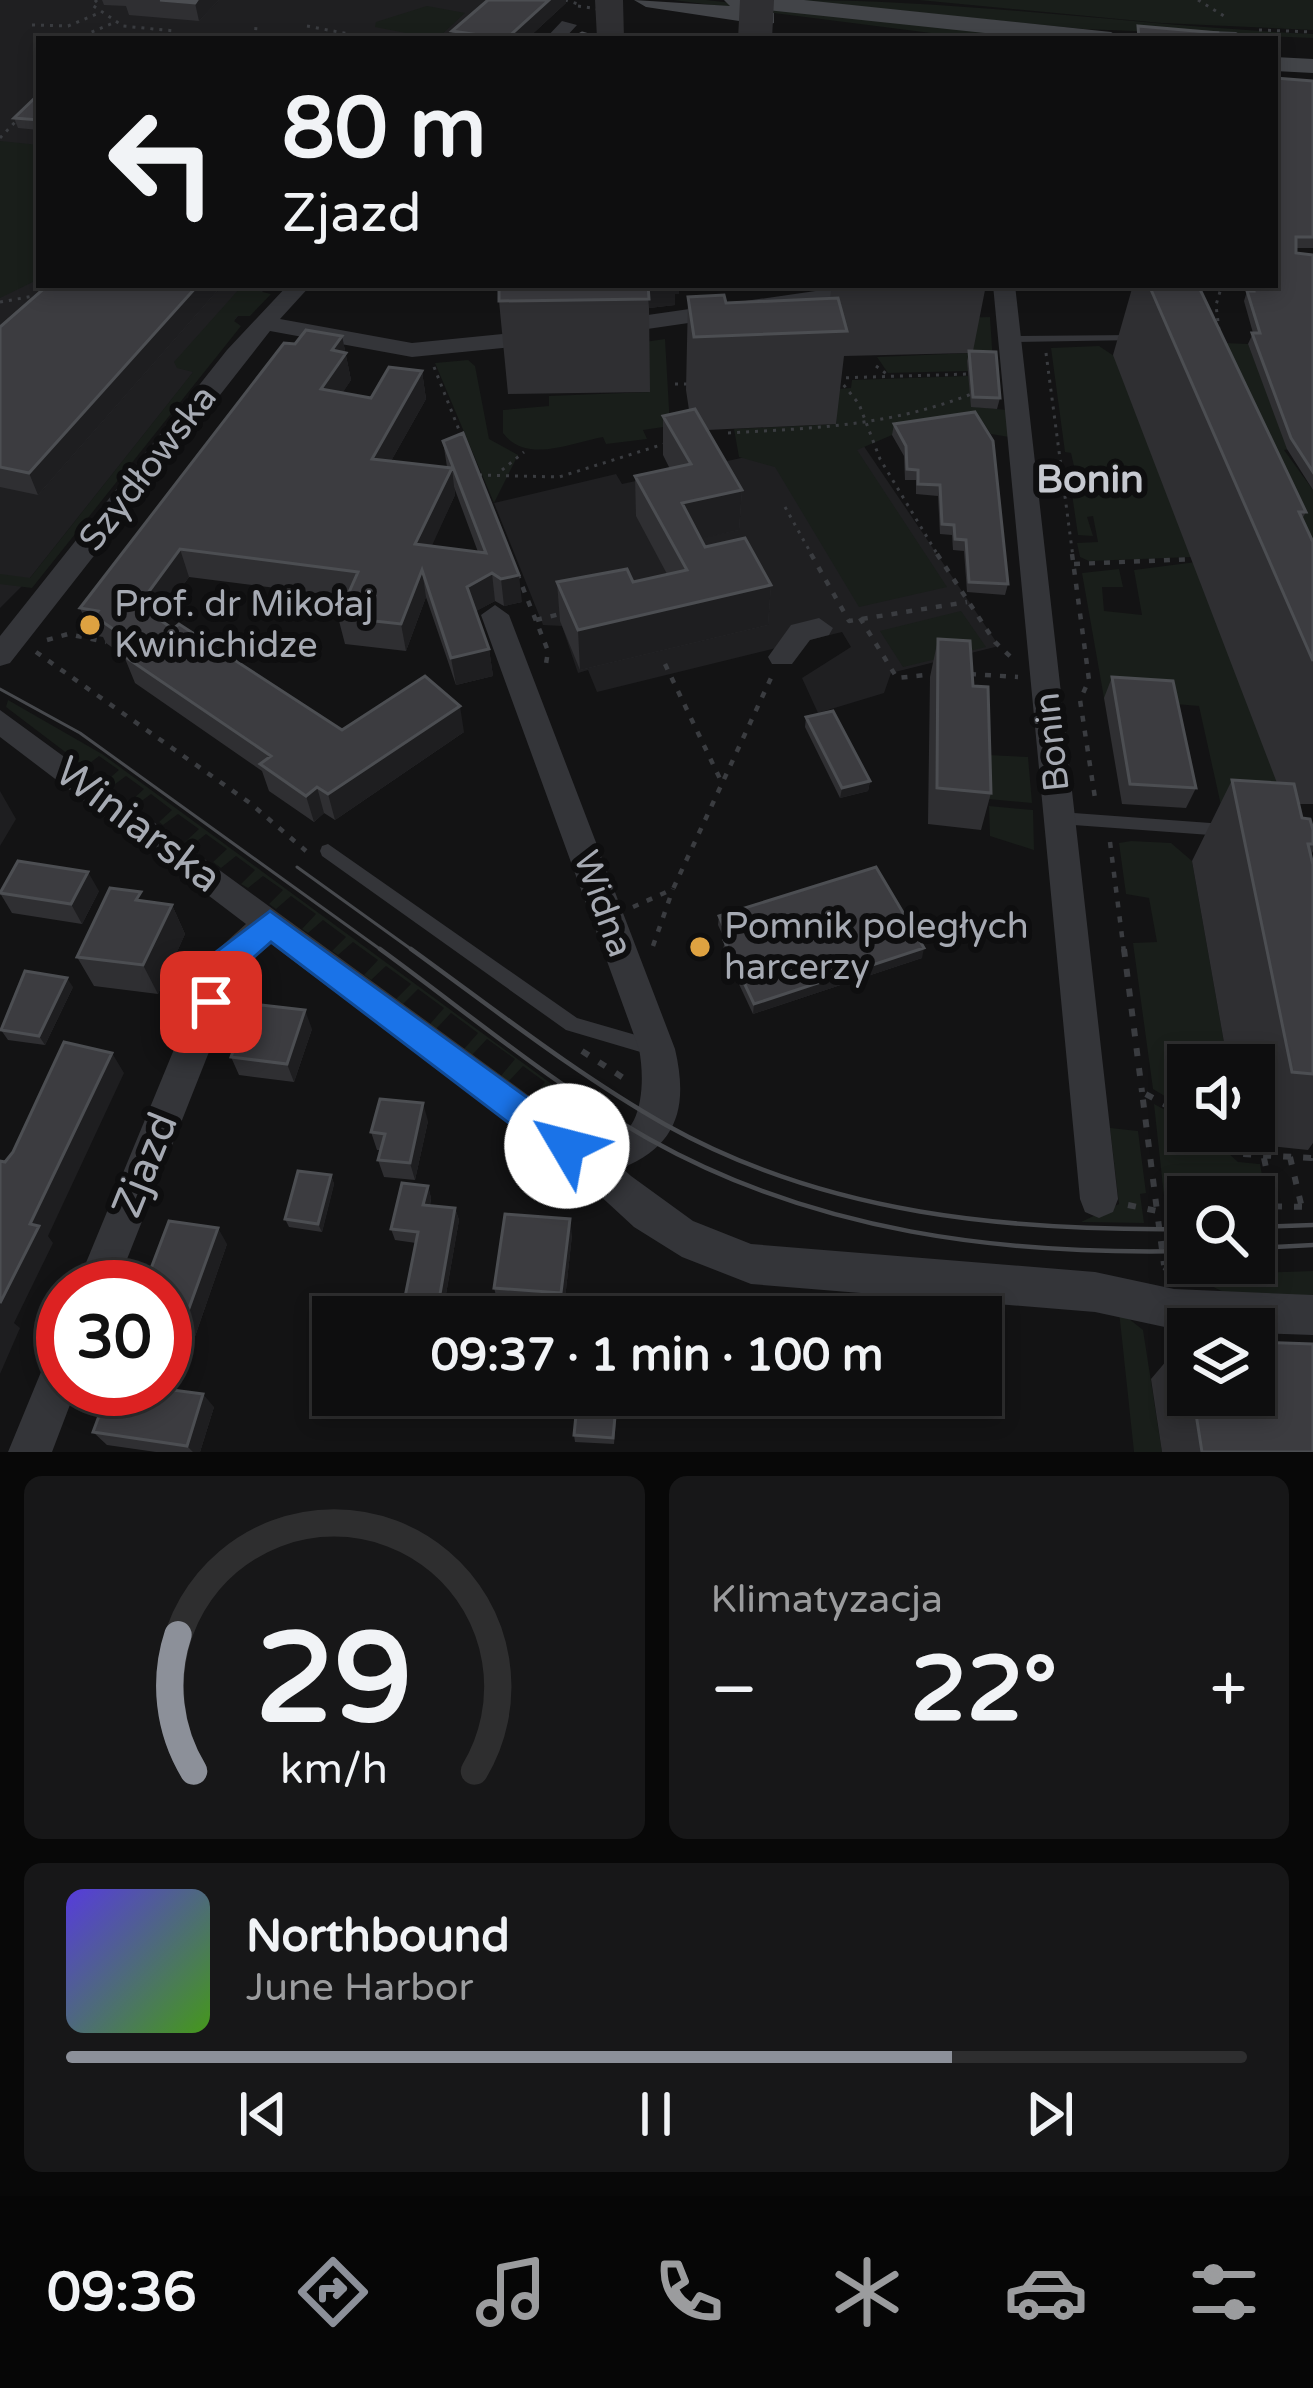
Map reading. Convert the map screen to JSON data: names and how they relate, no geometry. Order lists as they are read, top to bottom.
{
  "streets": {
    "street": [
      "Szydłowska",
      "Bonin",
      "Winiarska",
      "Widna",
      "Zjazd"
    ]
  },
  "crossings": [
    ["Winiarska", "Zjazd"]
  ],
  "districts": ["Bonin"],
  "places": ["Prof. dr Mikołaj Kwinichidze", "Pomnik poległych harcerzy"],
  "page": {
    "turn": ["80 m", "Zjazd"],
    "limit": "30",
    "trip": "09:37 · 1 min · 100 m",
    "tile": "Klimatyzacja",
    "heat": ["−", "22°", "+"],
    "song": ["Northbound", "June Harbor"],
    "tabs": "09:36",
    "gauge": ["29", "km/h"]
  }
}
